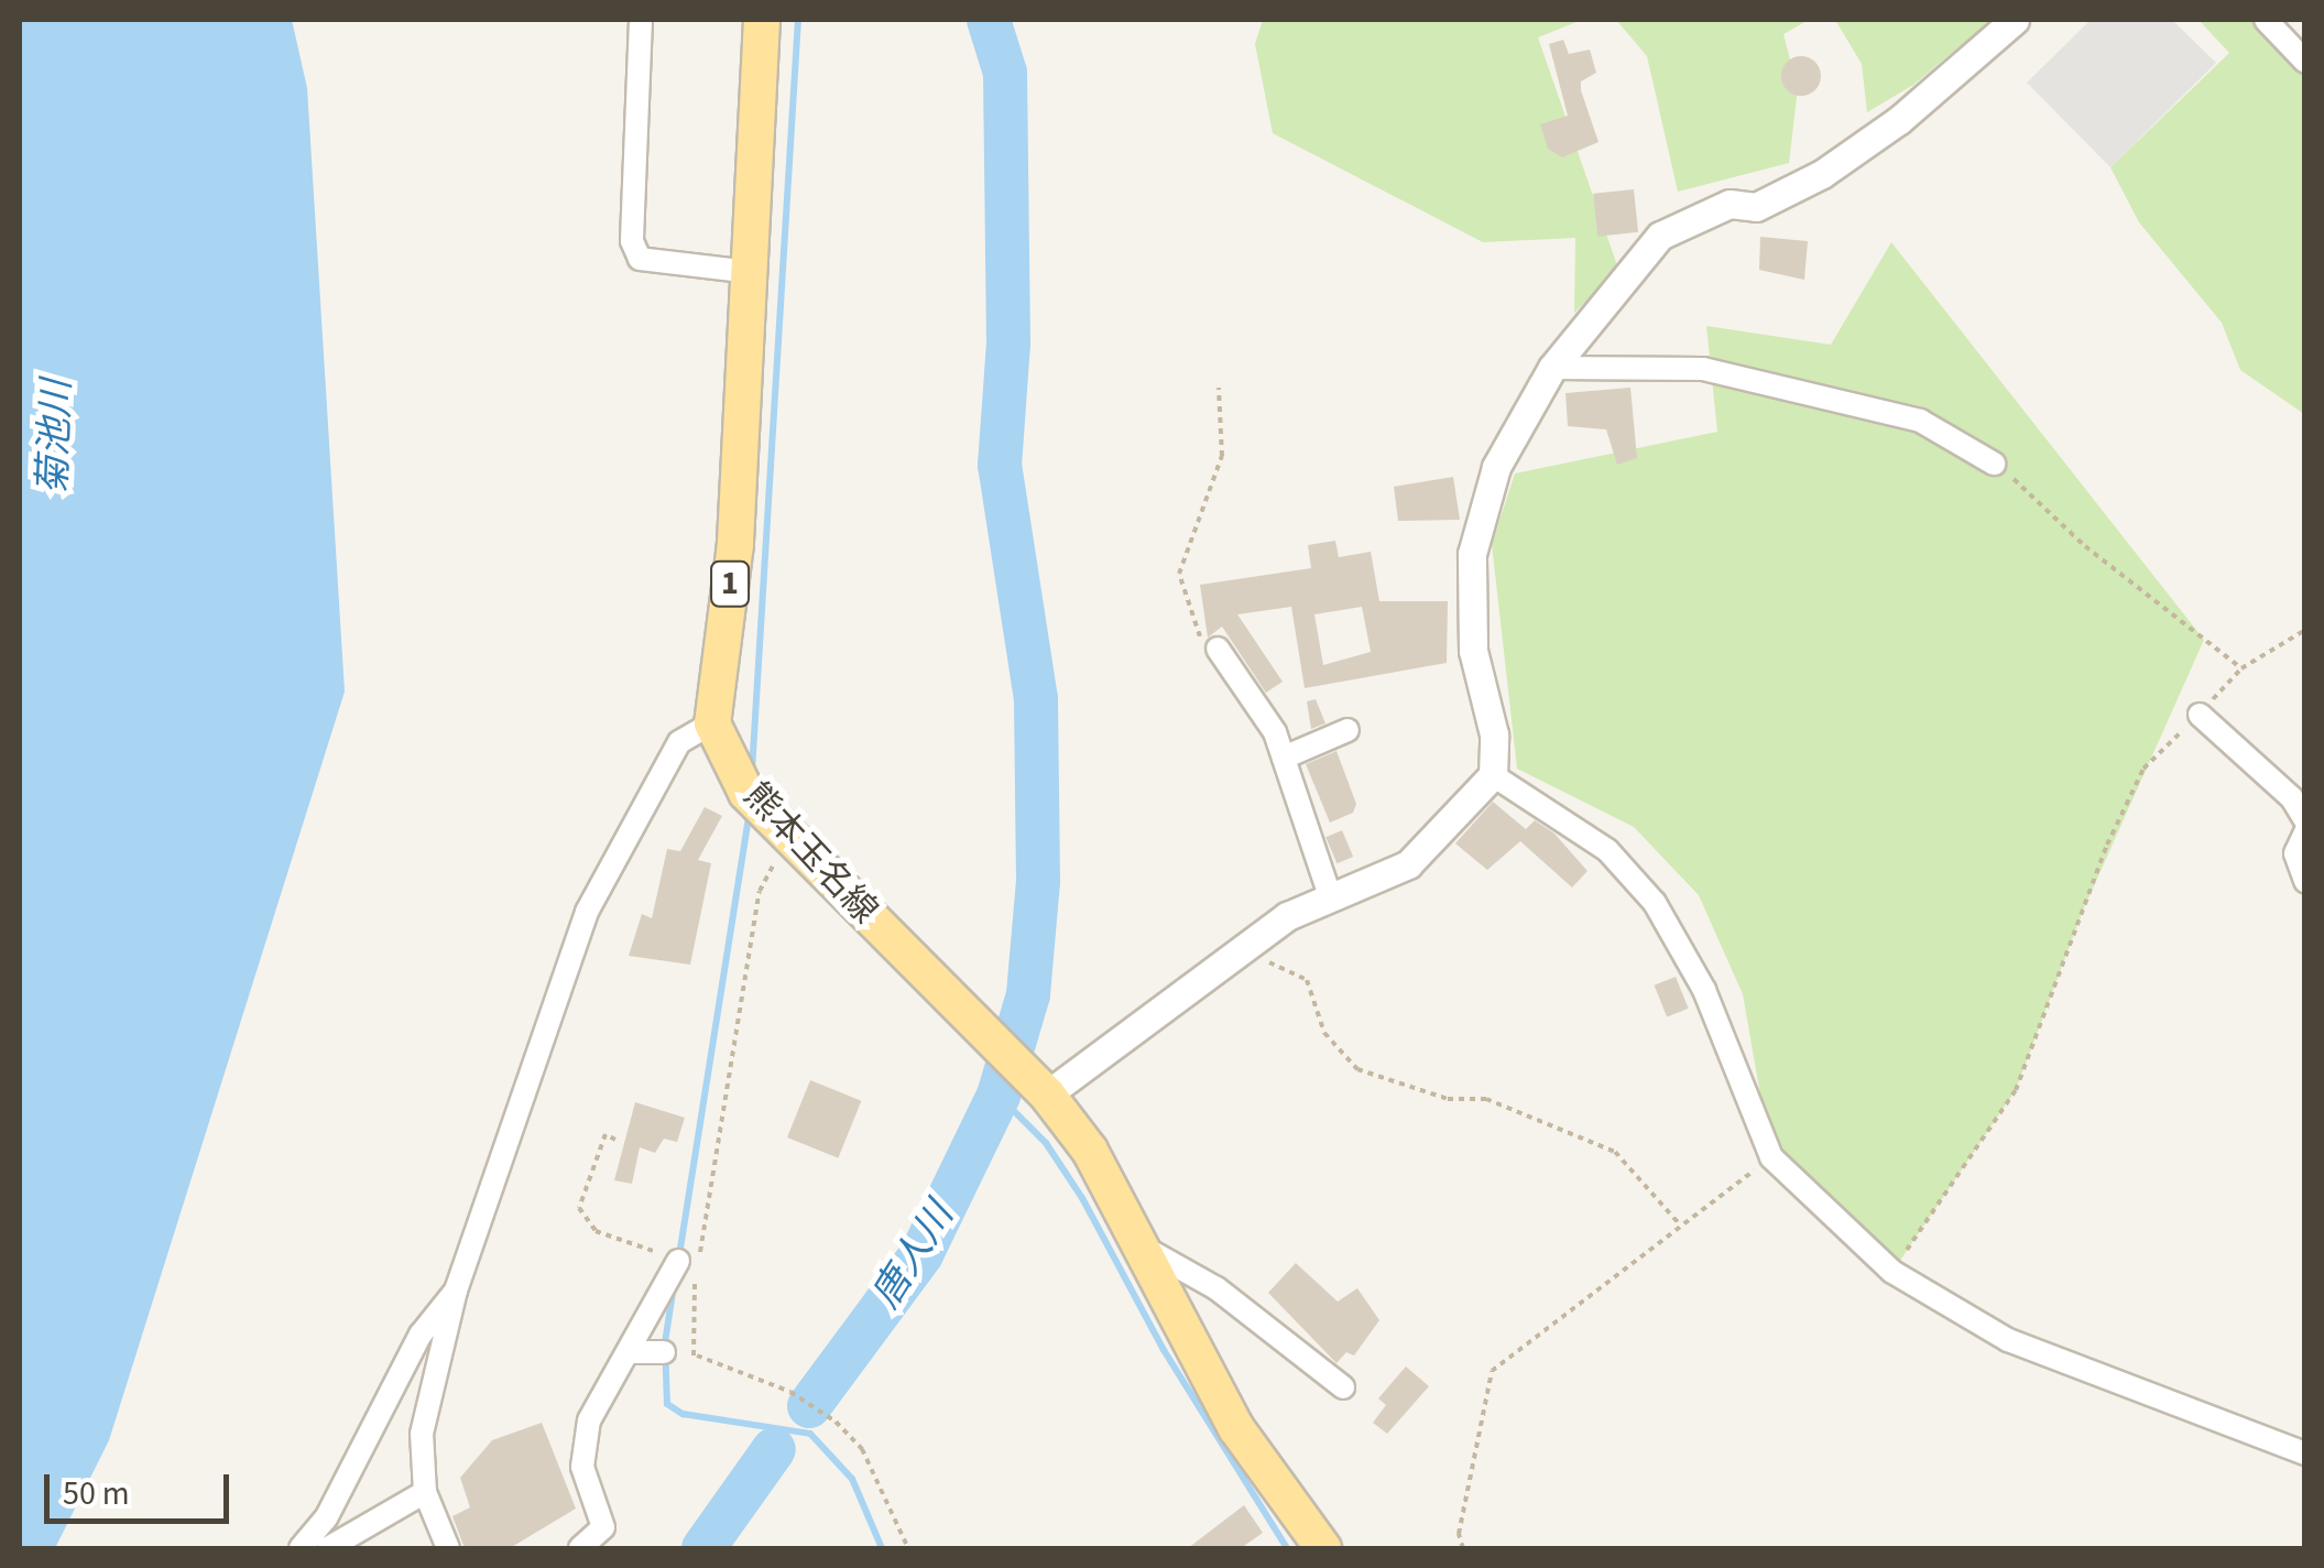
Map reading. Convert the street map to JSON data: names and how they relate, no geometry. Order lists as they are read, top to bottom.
{
  "streets": {
    "main road": ["1", "熊本玉名線"]
  },
  "crossings": [
    ["1", "熊本玉名線"]
  ],
  "water": ["菊池川", "唐人川"],
  "scale_bar": "50 m"
}
